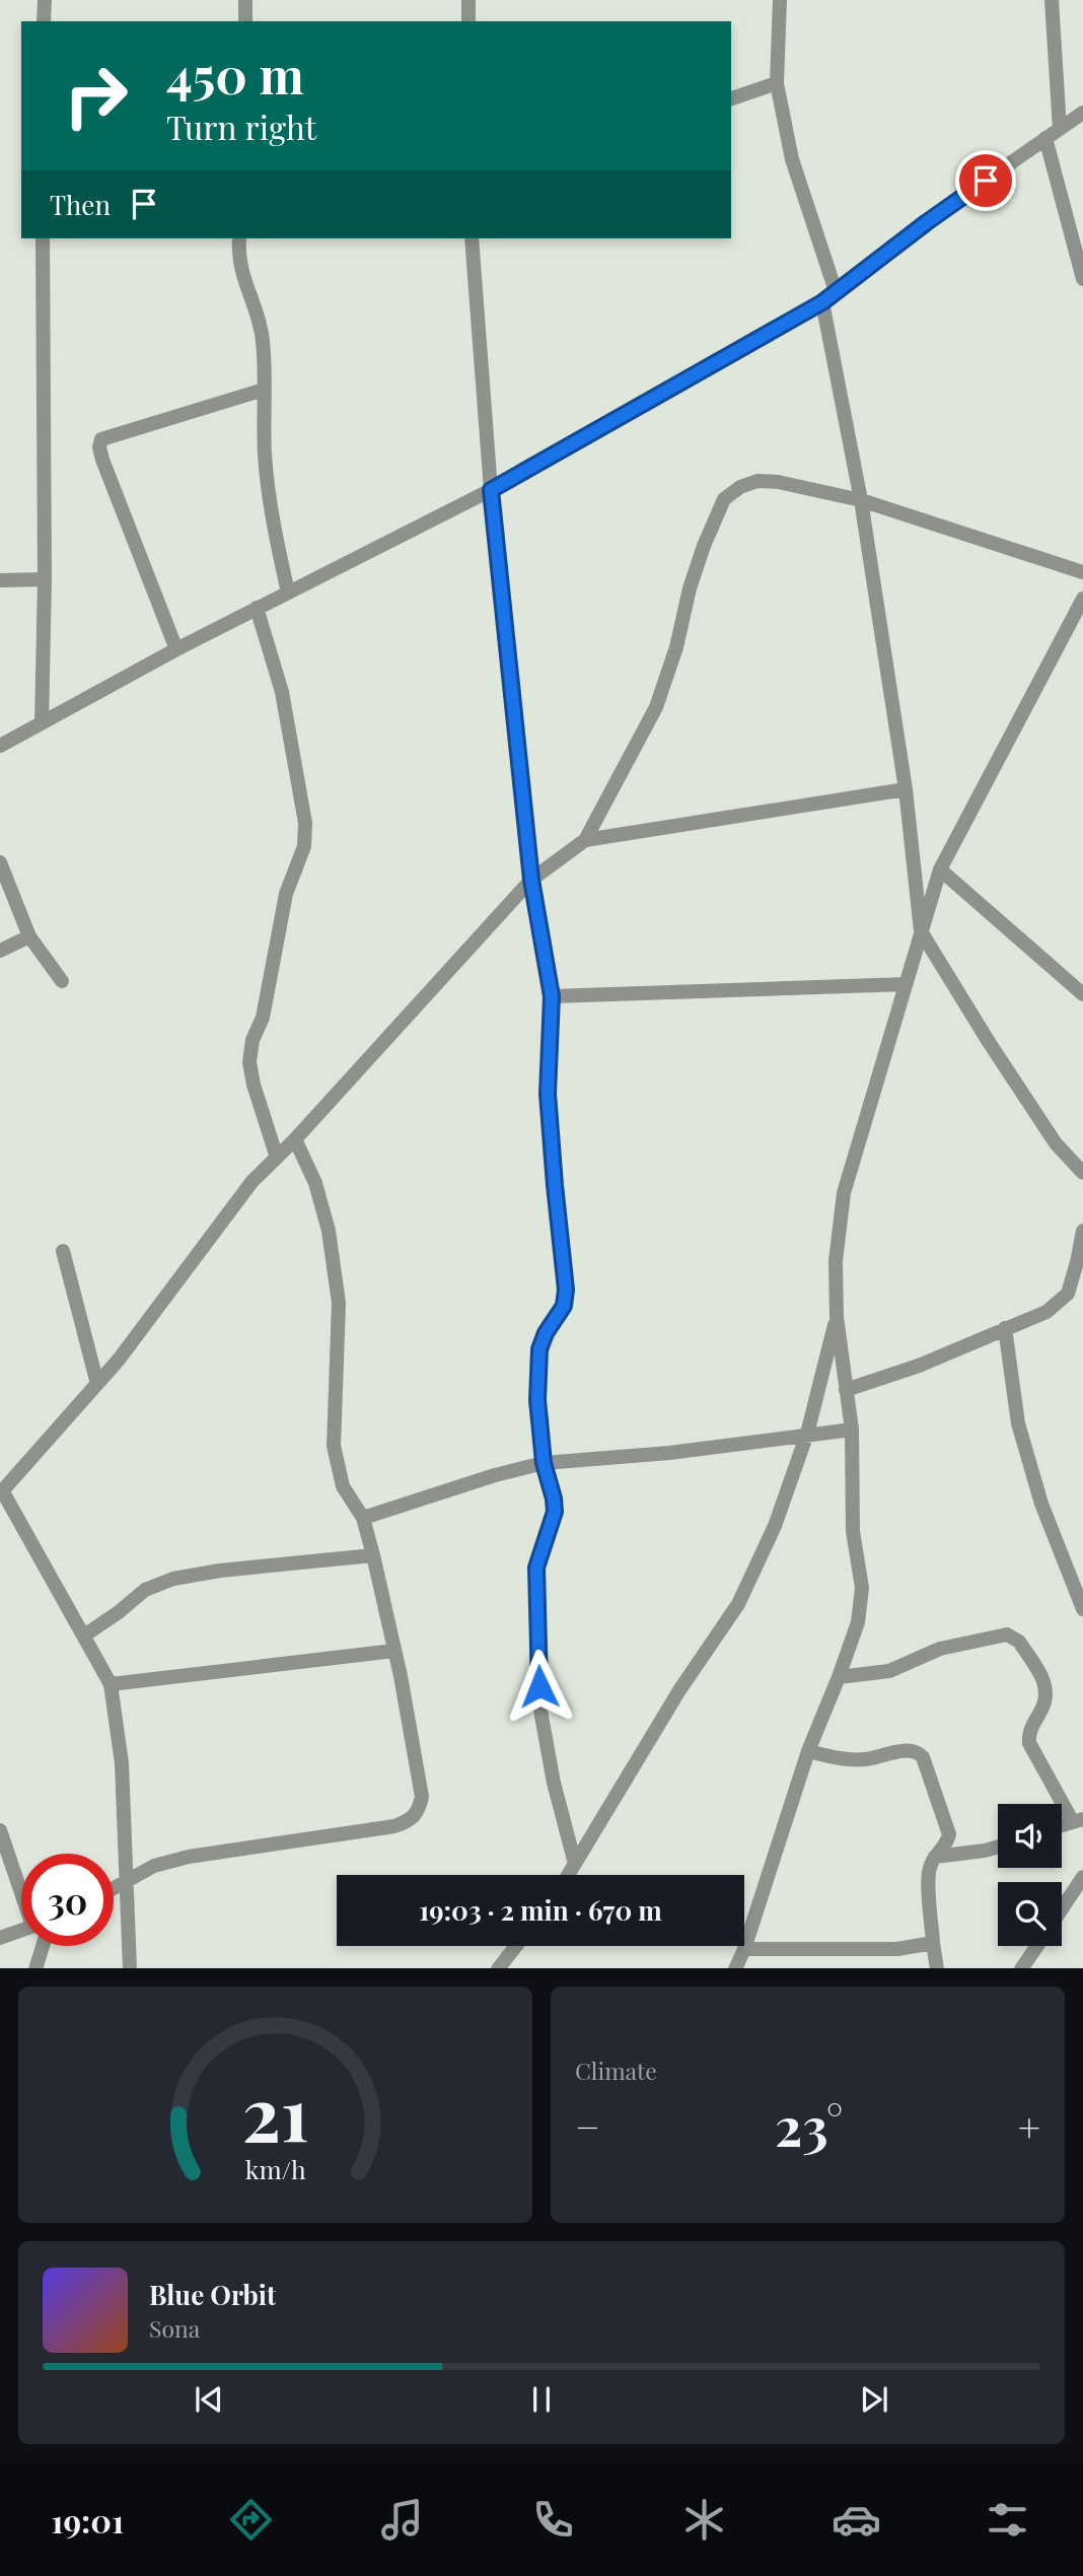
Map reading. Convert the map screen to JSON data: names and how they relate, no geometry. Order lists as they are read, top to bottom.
{
  "page": {
    "turn": ["450 m", "Turn right"],
    "then": "Then",
    "limit": "30",
    "trip": "19:03 · 2 min · 670 m",
    "tile": "Climate",
    "heat": ["−", "23°", "+"],
    "song": ["Blue Orbit", "Sona"],
    "tabs": "19:01",
    "gauge": ["21", "km/h"]
  }
}
